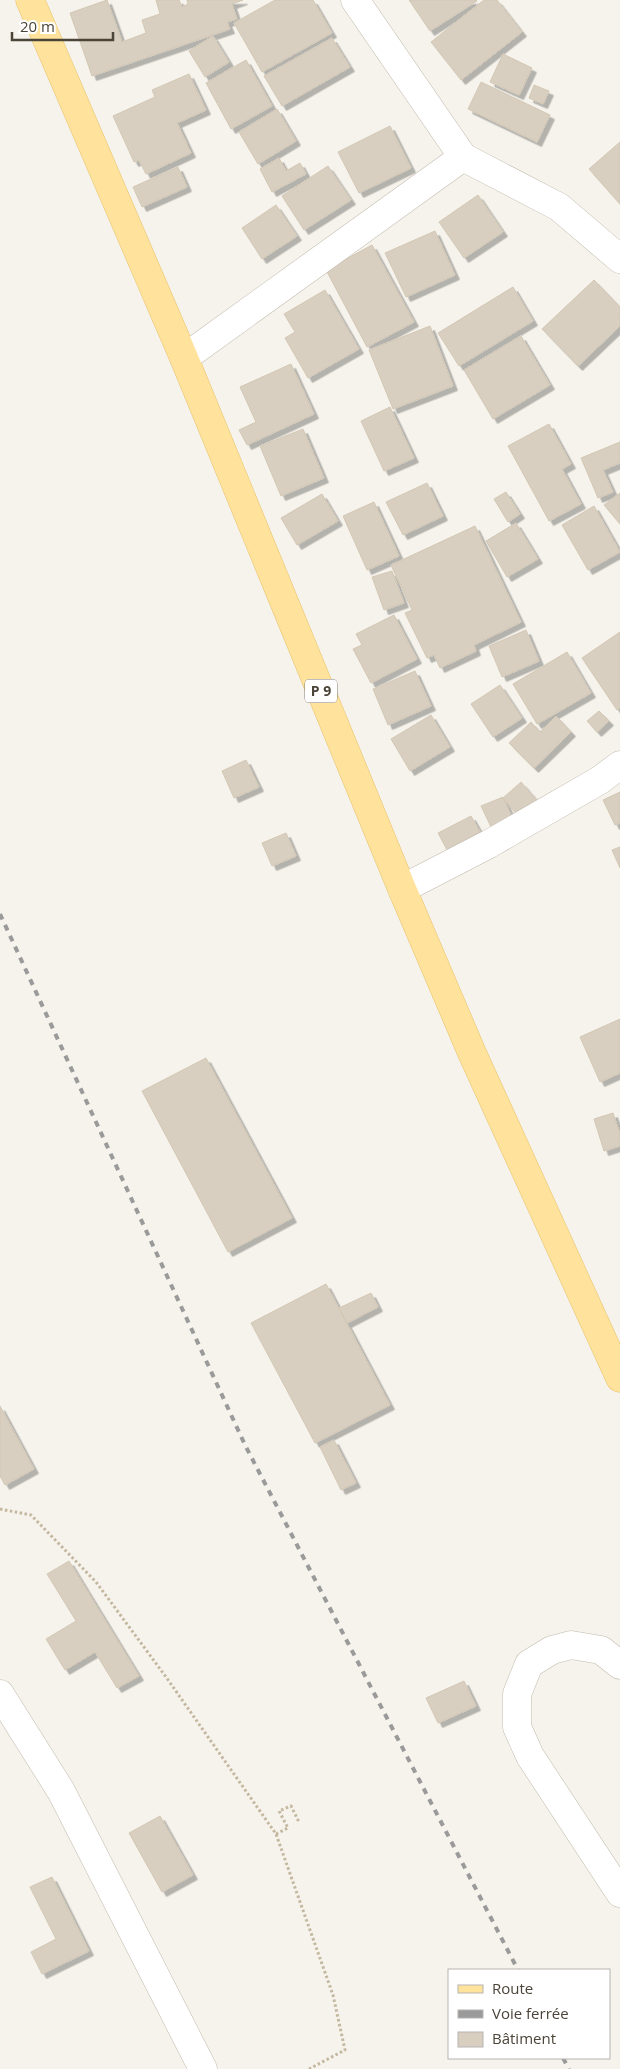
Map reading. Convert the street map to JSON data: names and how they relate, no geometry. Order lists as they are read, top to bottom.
{
  "streets": {
    "main road": ["P 9"]
  },
  "legend": ["Route", "Voie ferrée", "Bâtiment"],
  "scale_bar": "20 m"
}
